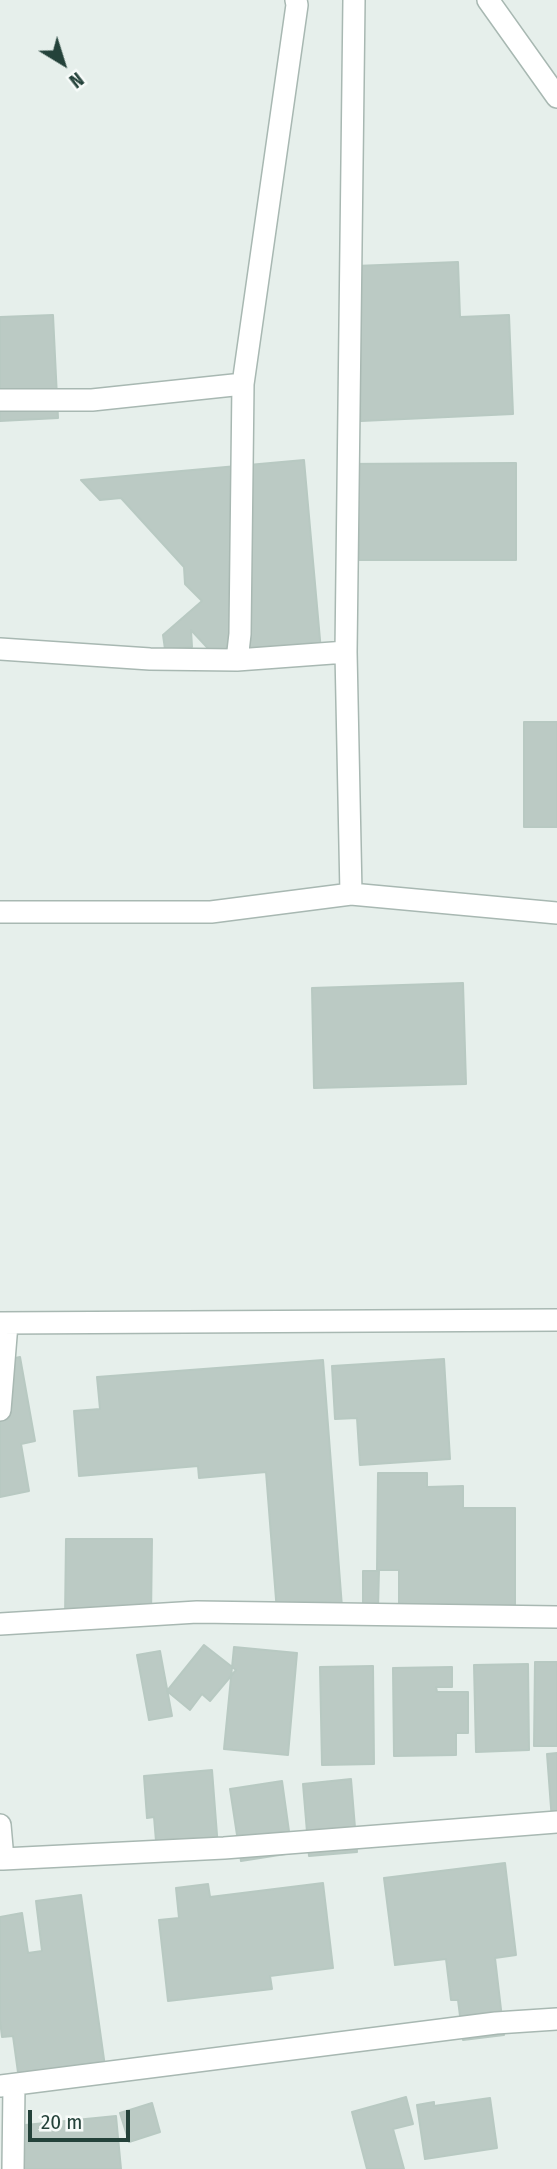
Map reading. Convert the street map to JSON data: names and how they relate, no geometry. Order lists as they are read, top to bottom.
{
  "scale_bar": "20 m",
  "north": "bottom right"
}
